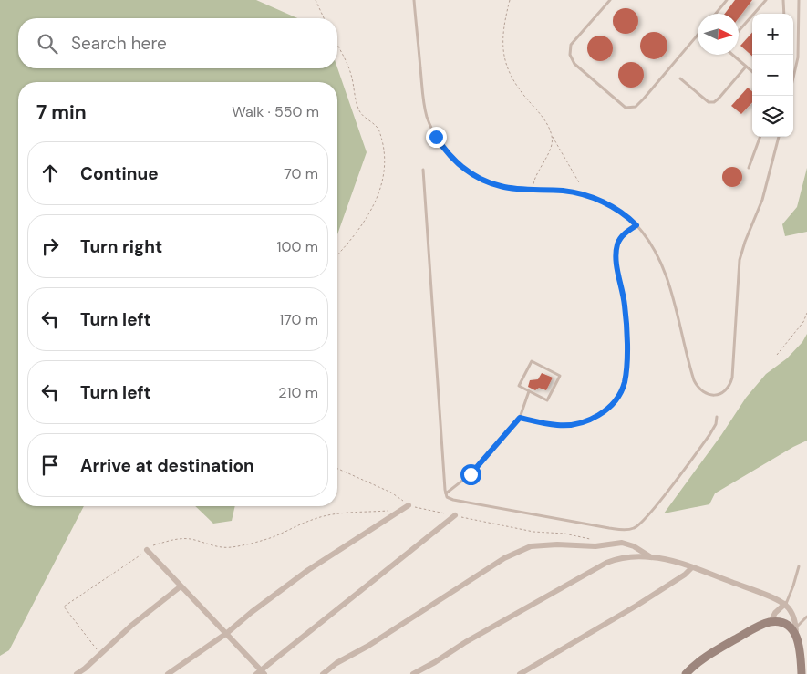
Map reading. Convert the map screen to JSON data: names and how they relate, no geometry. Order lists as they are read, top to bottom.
{
  "north": "right",
  "page": {
    "map_buttons": ["+", "−"],
    "search": "Search here",
    "heading": ["7 min", "Walk · 550 m"],
    "list": [
      ["Continue", "70 m"],
      ["Turn right", "100 m"],
      ["Turn left", "170 m"],
      ["Turn left", "210 m"],
      "Arrive at destination"
    ]
  }
}
